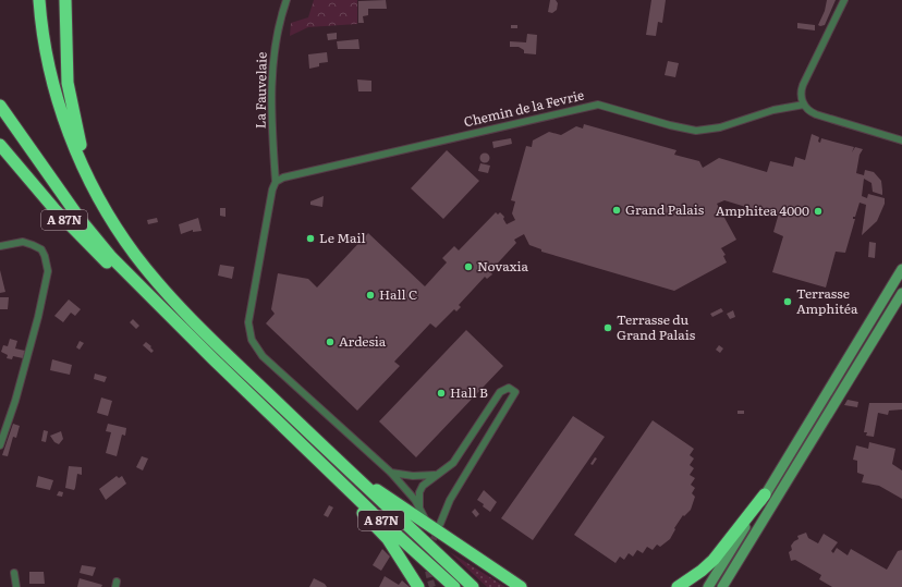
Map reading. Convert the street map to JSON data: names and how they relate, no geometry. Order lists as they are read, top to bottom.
{
  "streets": {
    "highway": ["A 87N"],
    "street": ["La Fauvelaie", "Chemin de la Fevrie"]
  },
  "crossings": [
    ["La Fauvelaie", "Chemin de la Fevrie"]
  ],
  "places": [
    "Grand Palais",
    "Amphitea 4000",
    "Le Mail",
    "Novaxia",
    "Hall C",
    "Terrasse Amphitéa",
    "Terrasse du Grand Palais",
    "Ardesia",
    "Hall B"
  ]
}
